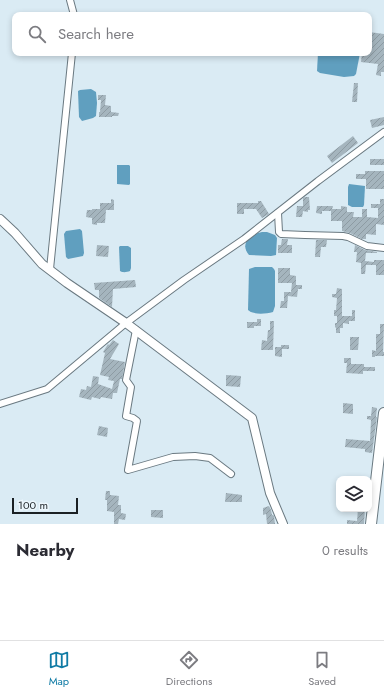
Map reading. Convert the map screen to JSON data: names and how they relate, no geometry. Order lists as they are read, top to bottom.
{
  "scale_bar": "100 m",
  "page": {
    "search": "Search here",
    "scale": "100 m",
    "heading": ["Nearby", "0 results"],
    "nav": ["Map", "Directions", "Saved"]
  }
}
